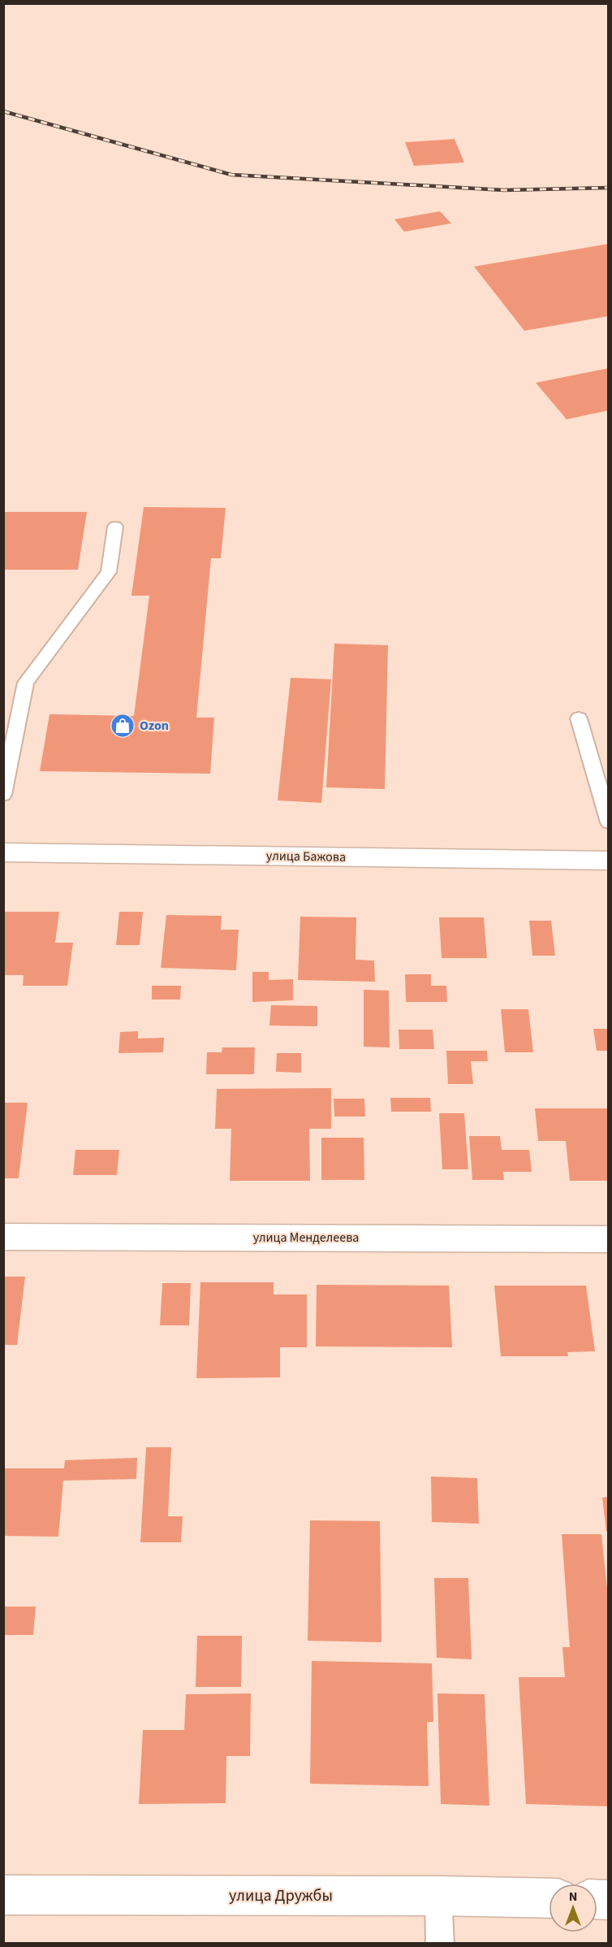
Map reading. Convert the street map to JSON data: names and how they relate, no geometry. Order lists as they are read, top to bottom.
{
  "streets": {
    "street": ["улица Бажова", "улица Менделеева", "улица Дружбы"]
  },
  "places": {
    "shop": ["Ozon"]
  },
  "north": "top"
}
